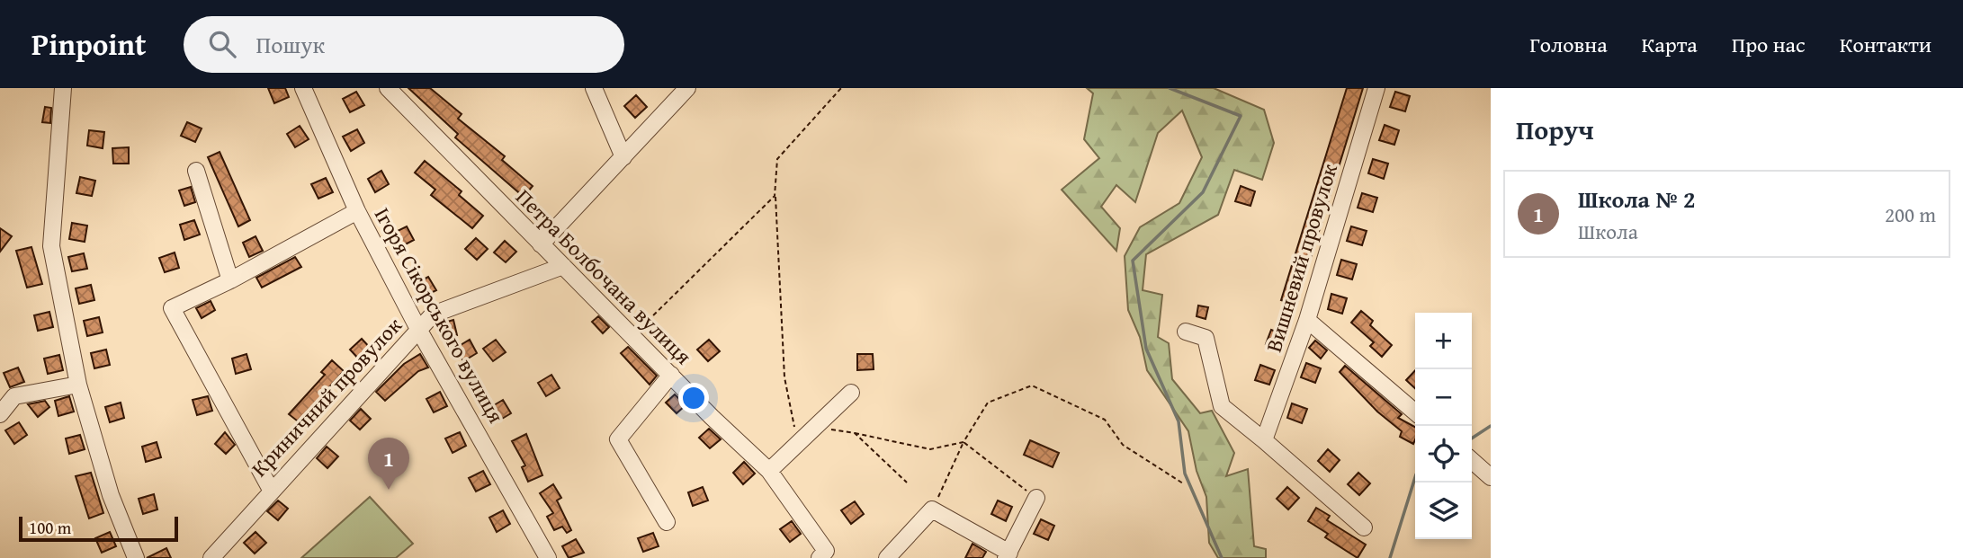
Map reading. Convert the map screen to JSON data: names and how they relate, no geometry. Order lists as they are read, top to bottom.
{
  "streets": {
    "street": [
      "Вишневий провулок",
      "Петра Болбочана вулиця",
      "Ігоря Сікорського вулиця",
      "Криничний провулок"
    ]
  },
  "crossings": [
    ["Петра Болбочана вулиця", "Криничний провулок"],
    ["Ігоря Сікорського вулиця", "Криничний провулок"]
  ],
  "scale_bar": "100 m",
  "page": {
    "header": "Pinpoint",
    "search": "Пошук",
    "nav": [
      "Головна",
      "Карта",
      "Про нас",
      "Контакти"
    ],
    "heading": "Поруч",
    "list": [
      {
        "mark": "1",
        "name": "Школа № 2",
        "note": "Школа",
        "value": "200 m"
      }
    ],
    "map_buttons": ["+", "−"],
    "pins": "1",
    "scale": "100 m"
  }
}
